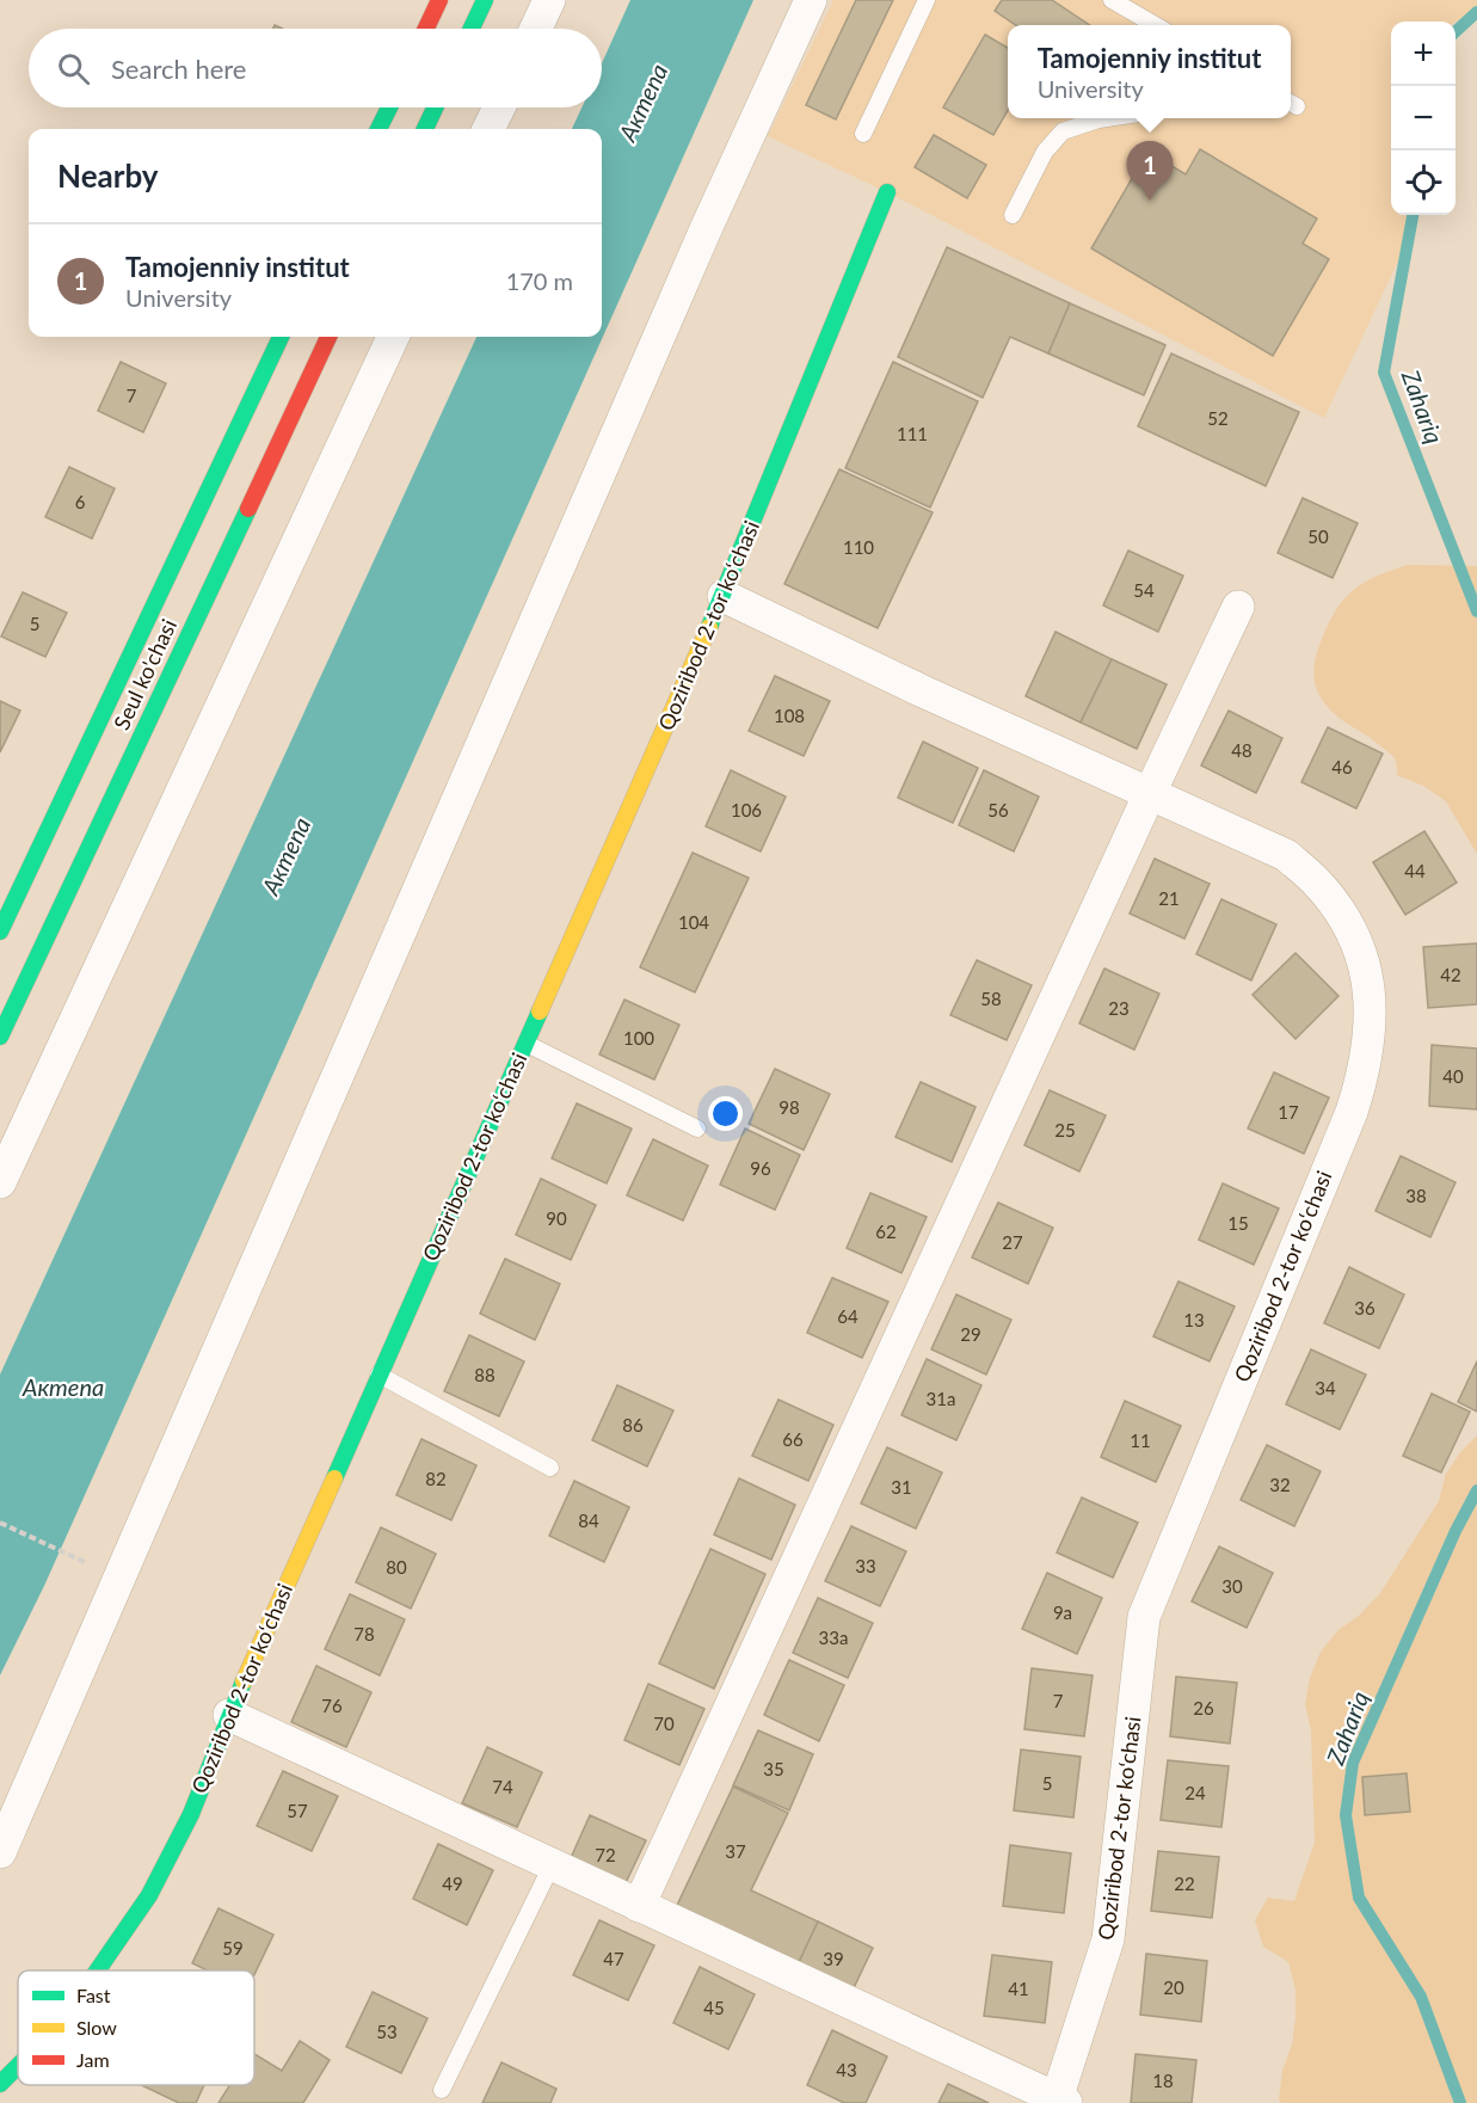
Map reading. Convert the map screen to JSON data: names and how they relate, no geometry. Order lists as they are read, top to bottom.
{
  "streets": {
    "street": ["Qoziribod 2-tor ko‘chasi", "Seul ko'chasi"]
  },
  "water": ["Актепа", "Zahariq"],
  "house_numbers": [
    "7",
    "52",
    "111",
    "6",
    "50",
    "110",
    "54",
    "5",
    "108",
    "48",
    "46",
    "106",
    "56",
    "44",
    "21",
    "104",
    "42",
    "58",
    "23",
    "100",
    "40",
    "98",
    "17",
    "25",
    "96",
    "38",
    "90",
    "15",
    "62",
    "27",
    "36",
    "64",
    "13",
    "29",
    "88",
    "34",
    "31а",
    "86",
    "66",
    "11",
    "82",
    "32",
    "31",
    "84",
    "33",
    "80",
    "30",
    "9а",
    "78",
    "33а",
    "7",
    "76",
    "26",
    "70",
    "35",
    "5",
    "74",
    "24",
    "57",
    "37",
    "72",
    "49",
    "22",
    "59",
    "47",
    "39",
    "20",
    "41",
    "45",
    "53",
    "43",
    "18"
  ],
  "legend": ["Fast", "Slow", "Jam"],
  "page": {
    "map_buttons": ["+", "−"],
    "popup": ["Tamojenniy institut", "University"],
    "search": "Search here",
    "heading": "Nearby",
    "pins": "1",
    "list": [
      {
        "mark": "1",
        "name": "Tamojenniy institut",
        "note": "University",
        "value": "170 m"
      }
    ]
  }
}
